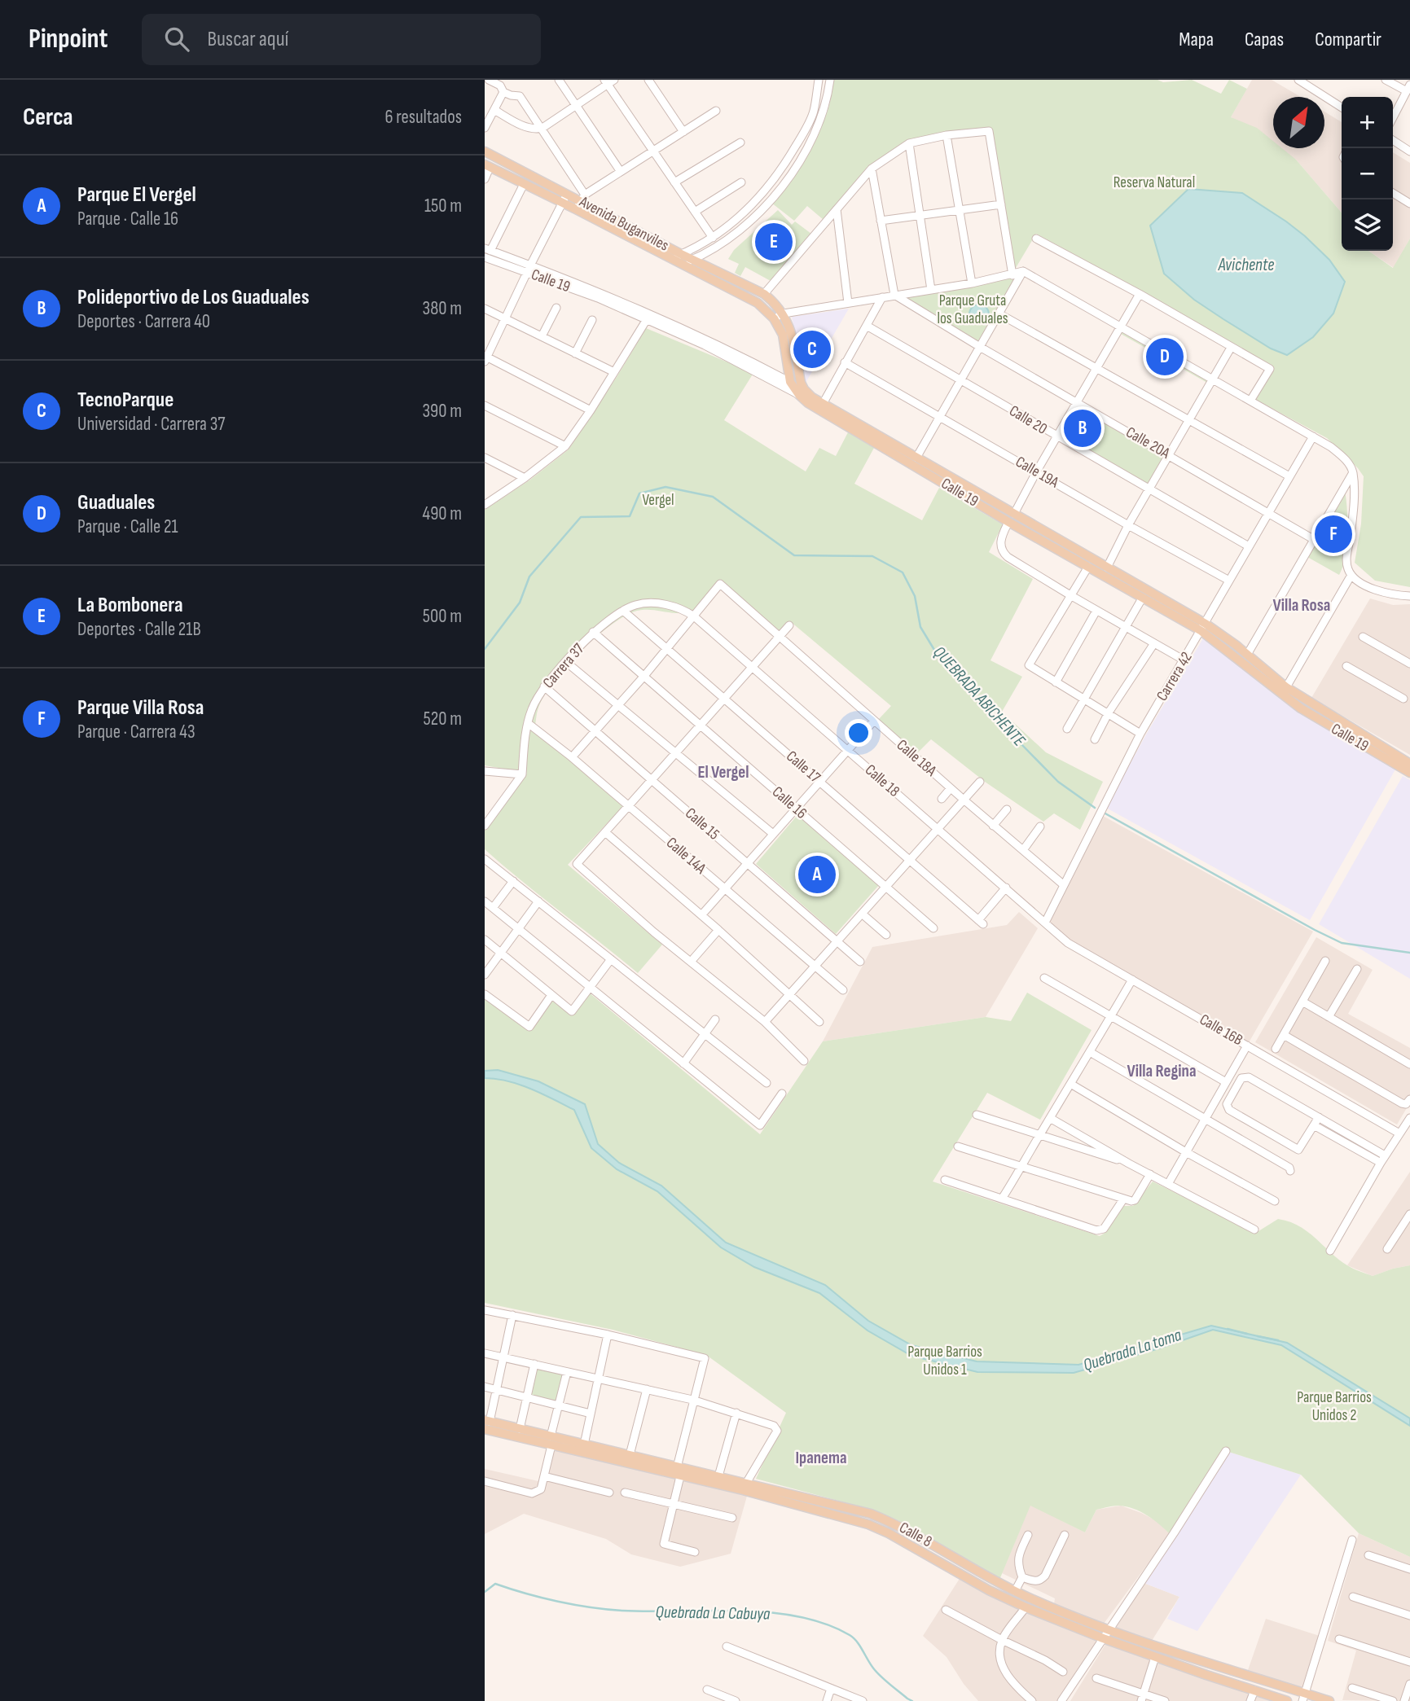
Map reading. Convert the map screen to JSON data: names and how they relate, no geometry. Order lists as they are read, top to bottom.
{
  "streets": {
    "main road": ["Avenida Buganviles", "Calle 19", "Calle 8"],
    "street": [
      "Calle 20",
      "Calle 20A",
      "Calle 19A",
      "Carrera 37",
      "Carrera 42",
      "Calle 18A",
      "Calle 17",
      "Calle 18",
      "Calle 16",
      "Calle 15",
      "Calle 14A",
      "Calle 16B"
    ]
  },
  "crossings": [
    ["Calle 19", "Carrera 42"],
    ["Calle 20", "Carrera 42"],
    ["Calle 20A", "Carrera 42"],
    ["Calle 19A", "Carrera 42"],
    ["Carrera 37", "Calle 18A"],
    ["Carrera 37", "Calle 17"],
    ["Carrera 37", "Calle 18"],
    ["Carrera 37", "Calle 16"],
    ["Carrera 37", "Calle 15"],
    ["Carrera 37", "Calle 14A"],
    ["Carrera 42", "Calle 18A"],
    ["Carrera 42", "Calle 18"],
    ["Carrera 42", "Calle 16B"],
    ["Calle 18A", "Calle 18"],
    ["Calle 17", "Calle 18"],
    ["Calle 18", "Calle 16B"]
  ],
  "districts": [
    "Villa Rosa",
    "El Vergel",
    "Villa Regina",
    "Ipanema"
  ],
  "water": [
    "Avichente",
    "QUEBRADA ABICHENTE",
    "Quebrada La toma",
    "Quebrada La Cabuya"
  ],
  "parks": [
    "Reserva Natural",
    "Parque Gruta los Guaduales",
    "Vergel",
    "Parque Barrios Unidos 1",
    "Parque Barrios Unidos 2"
  ],
  "north": "top right",
  "page": {
    "header": "Pinpoint",
    "search": "Buscar aquí",
    "nav": ["Mapa", "Capas", "Compartir"],
    "heading": ["Cerca", "6 resultados"],
    "map_buttons": ["+", "−"],
    "list": [
      {
        "mark": "A",
        "name": "Parque El Vergel",
        "note": "Parque · Calle 16",
        "value": "150 m"
      },
      {
        "mark": "B",
        "name": "Polideportivo de Los Guaduales",
        "note": "Deportes · Carrera 40",
        "value": "380 m"
      },
      {
        "mark": "C",
        "name": "TecnoParque",
        "note": "Universidad · Carrera 37",
        "value": "390 m"
      },
      {
        "mark": "D",
        "name": "Guaduales",
        "note": "Parque · Calle 21",
        "value": "490 m"
      },
      {
        "mark": "E",
        "name": "La Bombonera",
        "note": "Deportes · Calle 21B",
        "value": "500 m"
      },
      {
        "mark": "F",
        "name": "Parque Villa Rosa",
        "note": "Parque · Carrera 43",
        "value": "520 m"
      }
    ],
    "pins": [
      "E",
      "C",
      "D",
      "B",
      "F",
      "A"
    ]
  }
}
